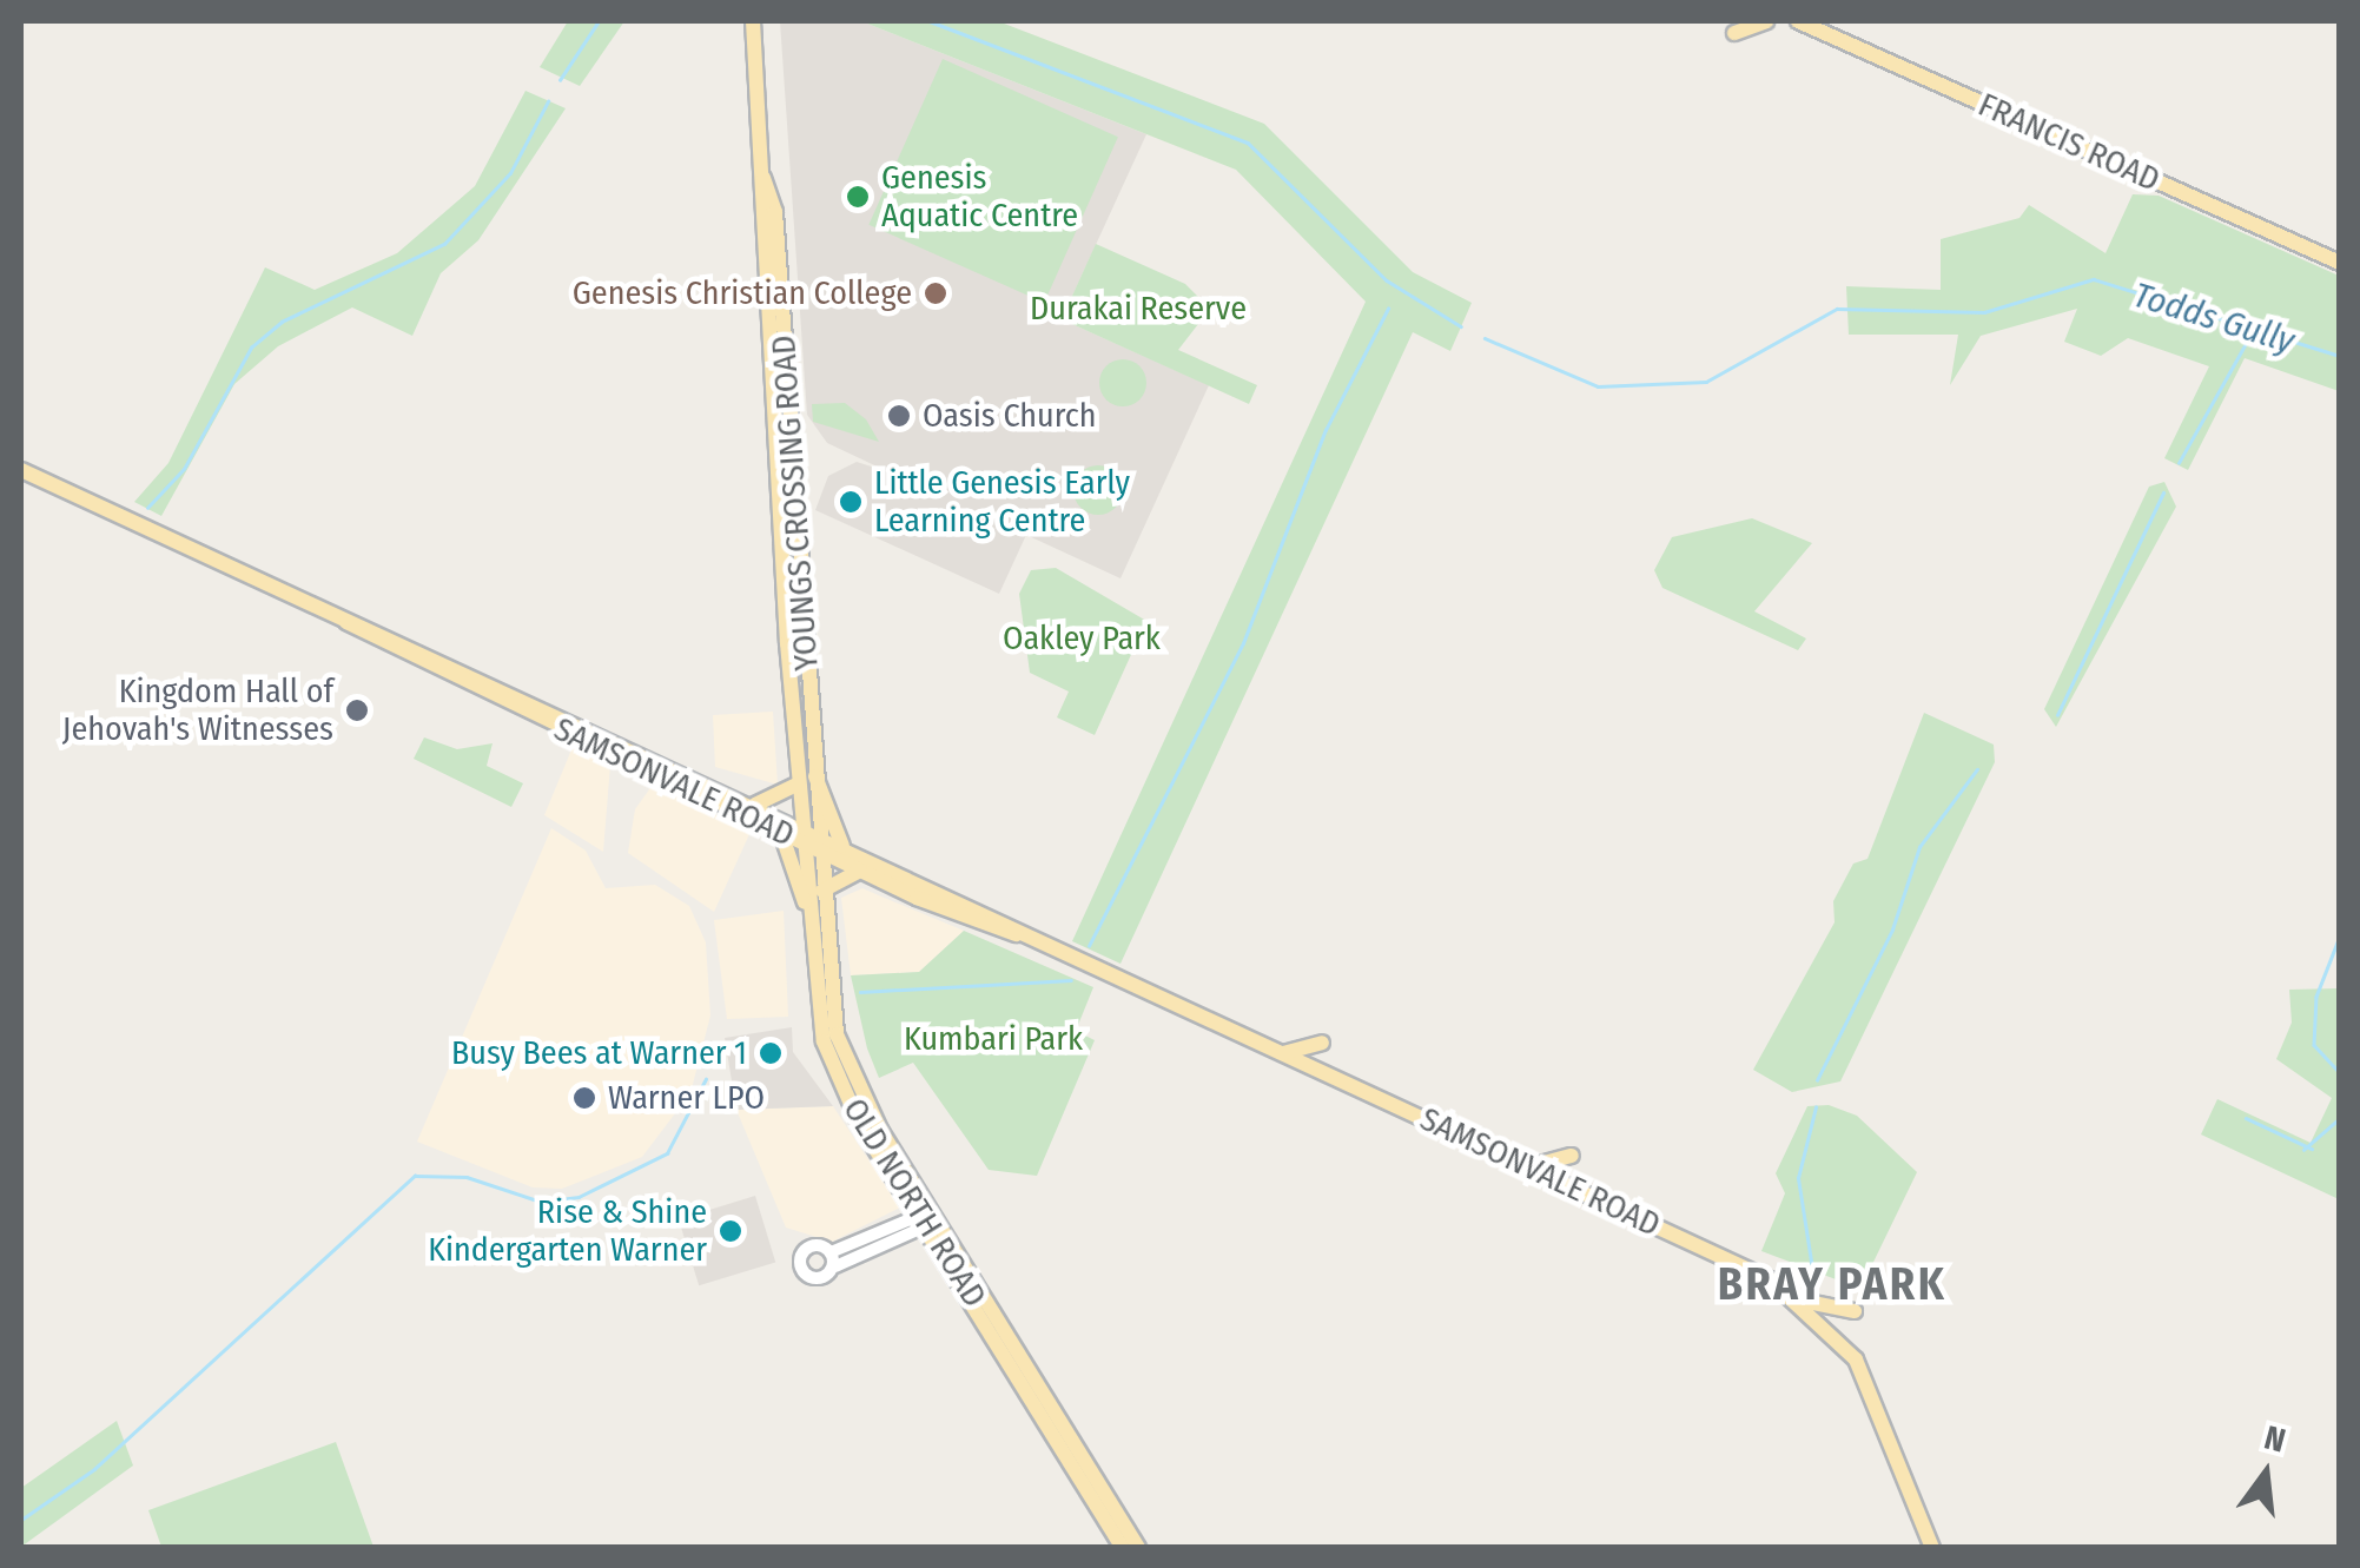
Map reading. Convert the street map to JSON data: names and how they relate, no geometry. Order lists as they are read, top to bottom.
{
  "streets": {
    "main road": [
      "FRANCIS ROAD",
      "YOUNGS CROSSING ROAD",
      "SAMSONVALE ROAD",
      "OLD NORTH ROAD"
    ]
  },
  "crossings": [
    ["YOUNGS CROSSING ROAD", "SAMSONVALE ROAD"],
    ["YOUNGS CROSSING ROAD", "OLD NORTH ROAD"],
    ["SAMSONVALE ROAD", "OLD NORTH ROAD"]
  ],
  "districts": ["BRAY PARK"],
  "water": ["Todds Gully"],
  "parks": ["Durakai Reserve", "Oakley Park", "Kumbari Park"],
  "places": [
    "Genesis Aquatic Centre",
    "Genesis Christian College",
    "Oasis Church",
    "Little Genesis Early Learning Centre",
    "Kingdom Hall of Jehovah's Witnesses",
    "Busy Bees at Warner 1",
    "Warner LPO",
    "Rise & Shine Kindergarten Warner"
  ],
  "north": "top"
}
